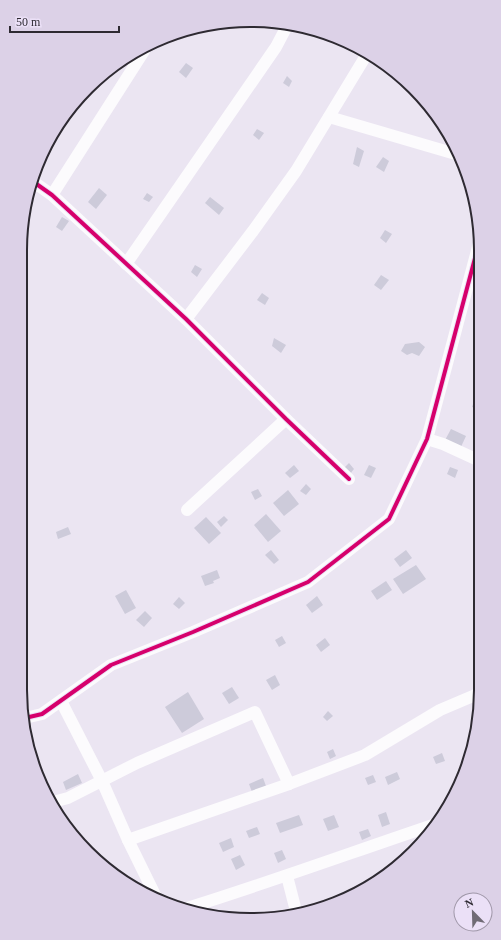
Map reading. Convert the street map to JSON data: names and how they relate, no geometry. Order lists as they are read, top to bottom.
{
  "scale_bar": "50 m",
  "north": "top left"
}
